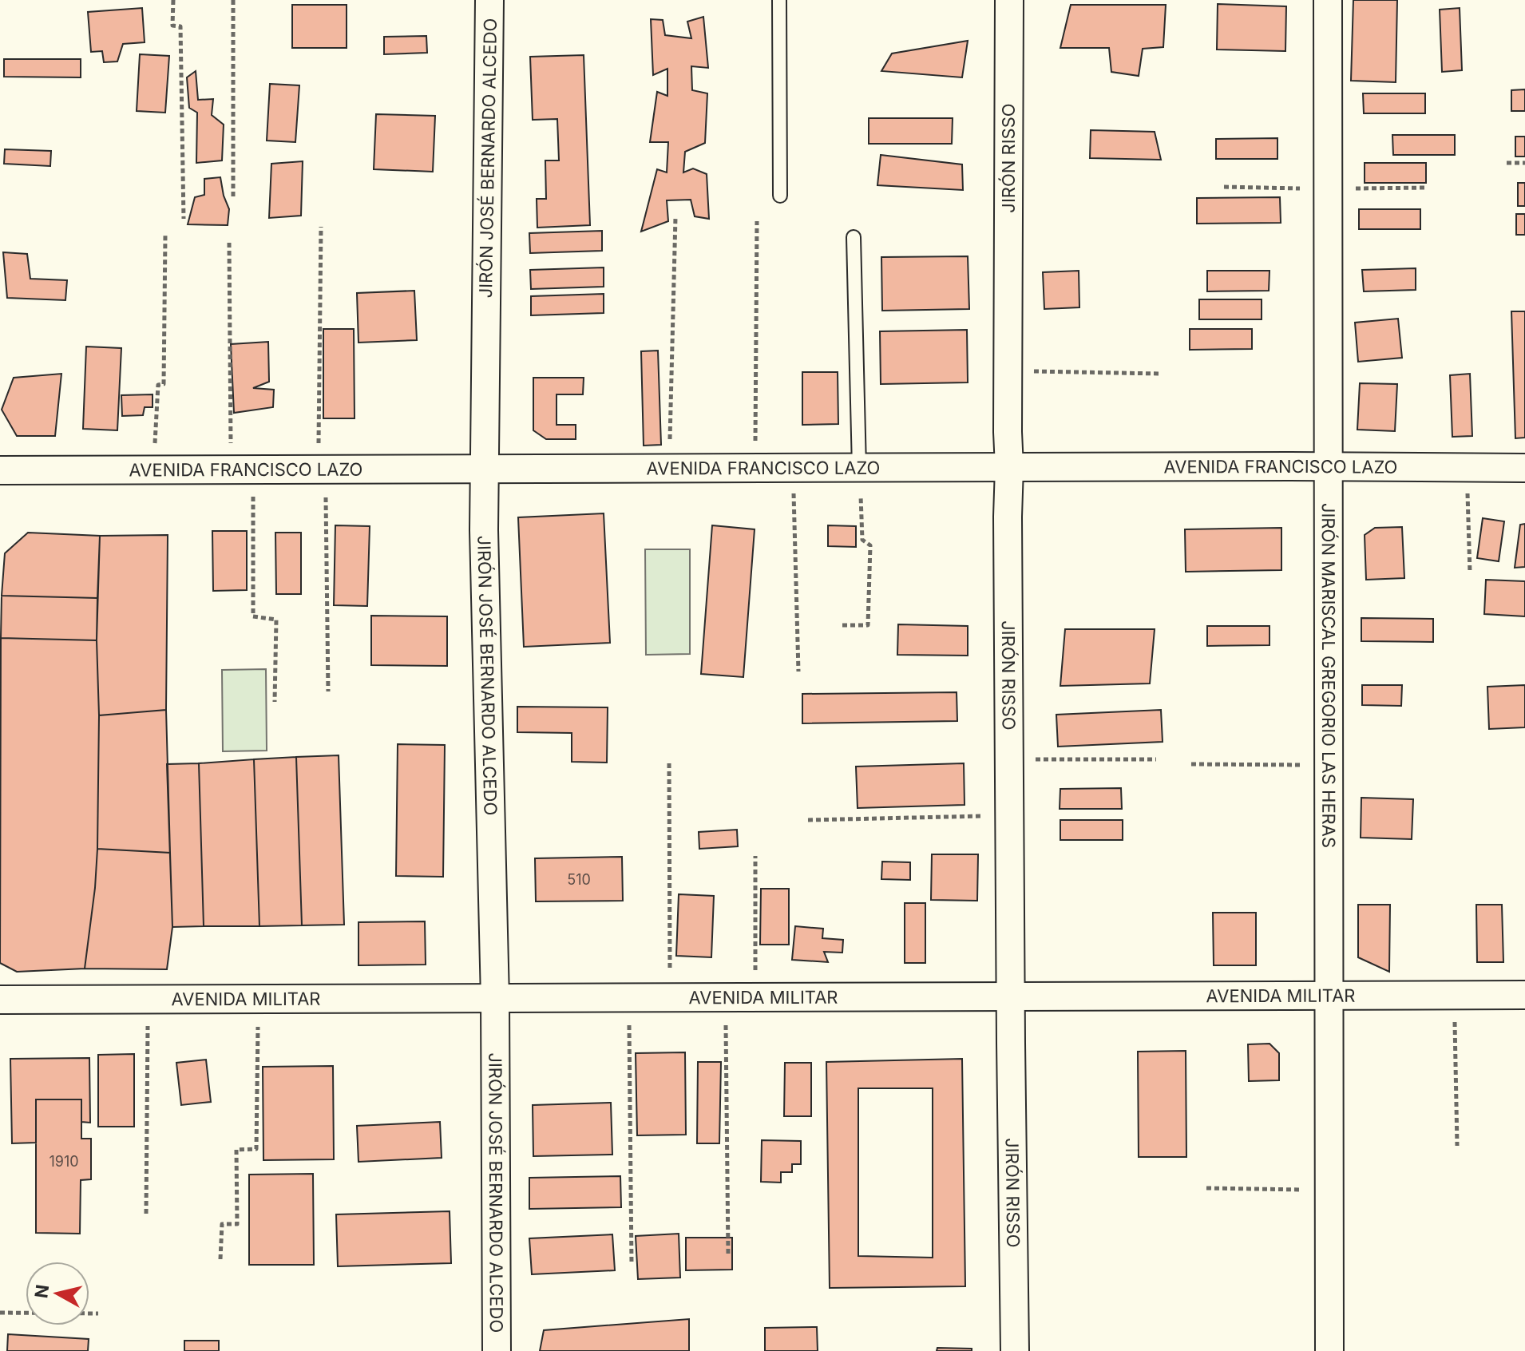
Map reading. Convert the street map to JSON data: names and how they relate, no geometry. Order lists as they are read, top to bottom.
{
  "streets": {
    "street": [
      "JIRÓN JOSÉ BERNARDO ALCEDO",
      "JIRÓN RISSO",
      "AVENIDA FRANCISCO LAZO",
      "JIRÓN MARISCAL GREGORIO LAS HERAS",
      "AVENIDA MILITAR"
    ]
  },
  "crossings": [
    ["JIRÓN JOSÉ BERNARDO ALCEDO", "AVENIDA FRANCISCO LAZO"],
    ["JIRÓN JOSÉ BERNARDO ALCEDO", "AVENIDA MILITAR"],
    ["JIRÓN RISSO", "AVENIDA FRANCISCO LAZO"],
    ["JIRÓN RISSO", "AVENIDA MILITAR"],
    ["AVENIDA FRANCISCO LAZO", "JIRÓN MARISCAL GREGORIO LAS HERAS"],
    ["JIRÓN MARISCAL GREGORIO LAS HERAS", "AVENIDA MILITAR"]
  ],
  "house_numbers": ["510", "1910"],
  "north": "left"
}
